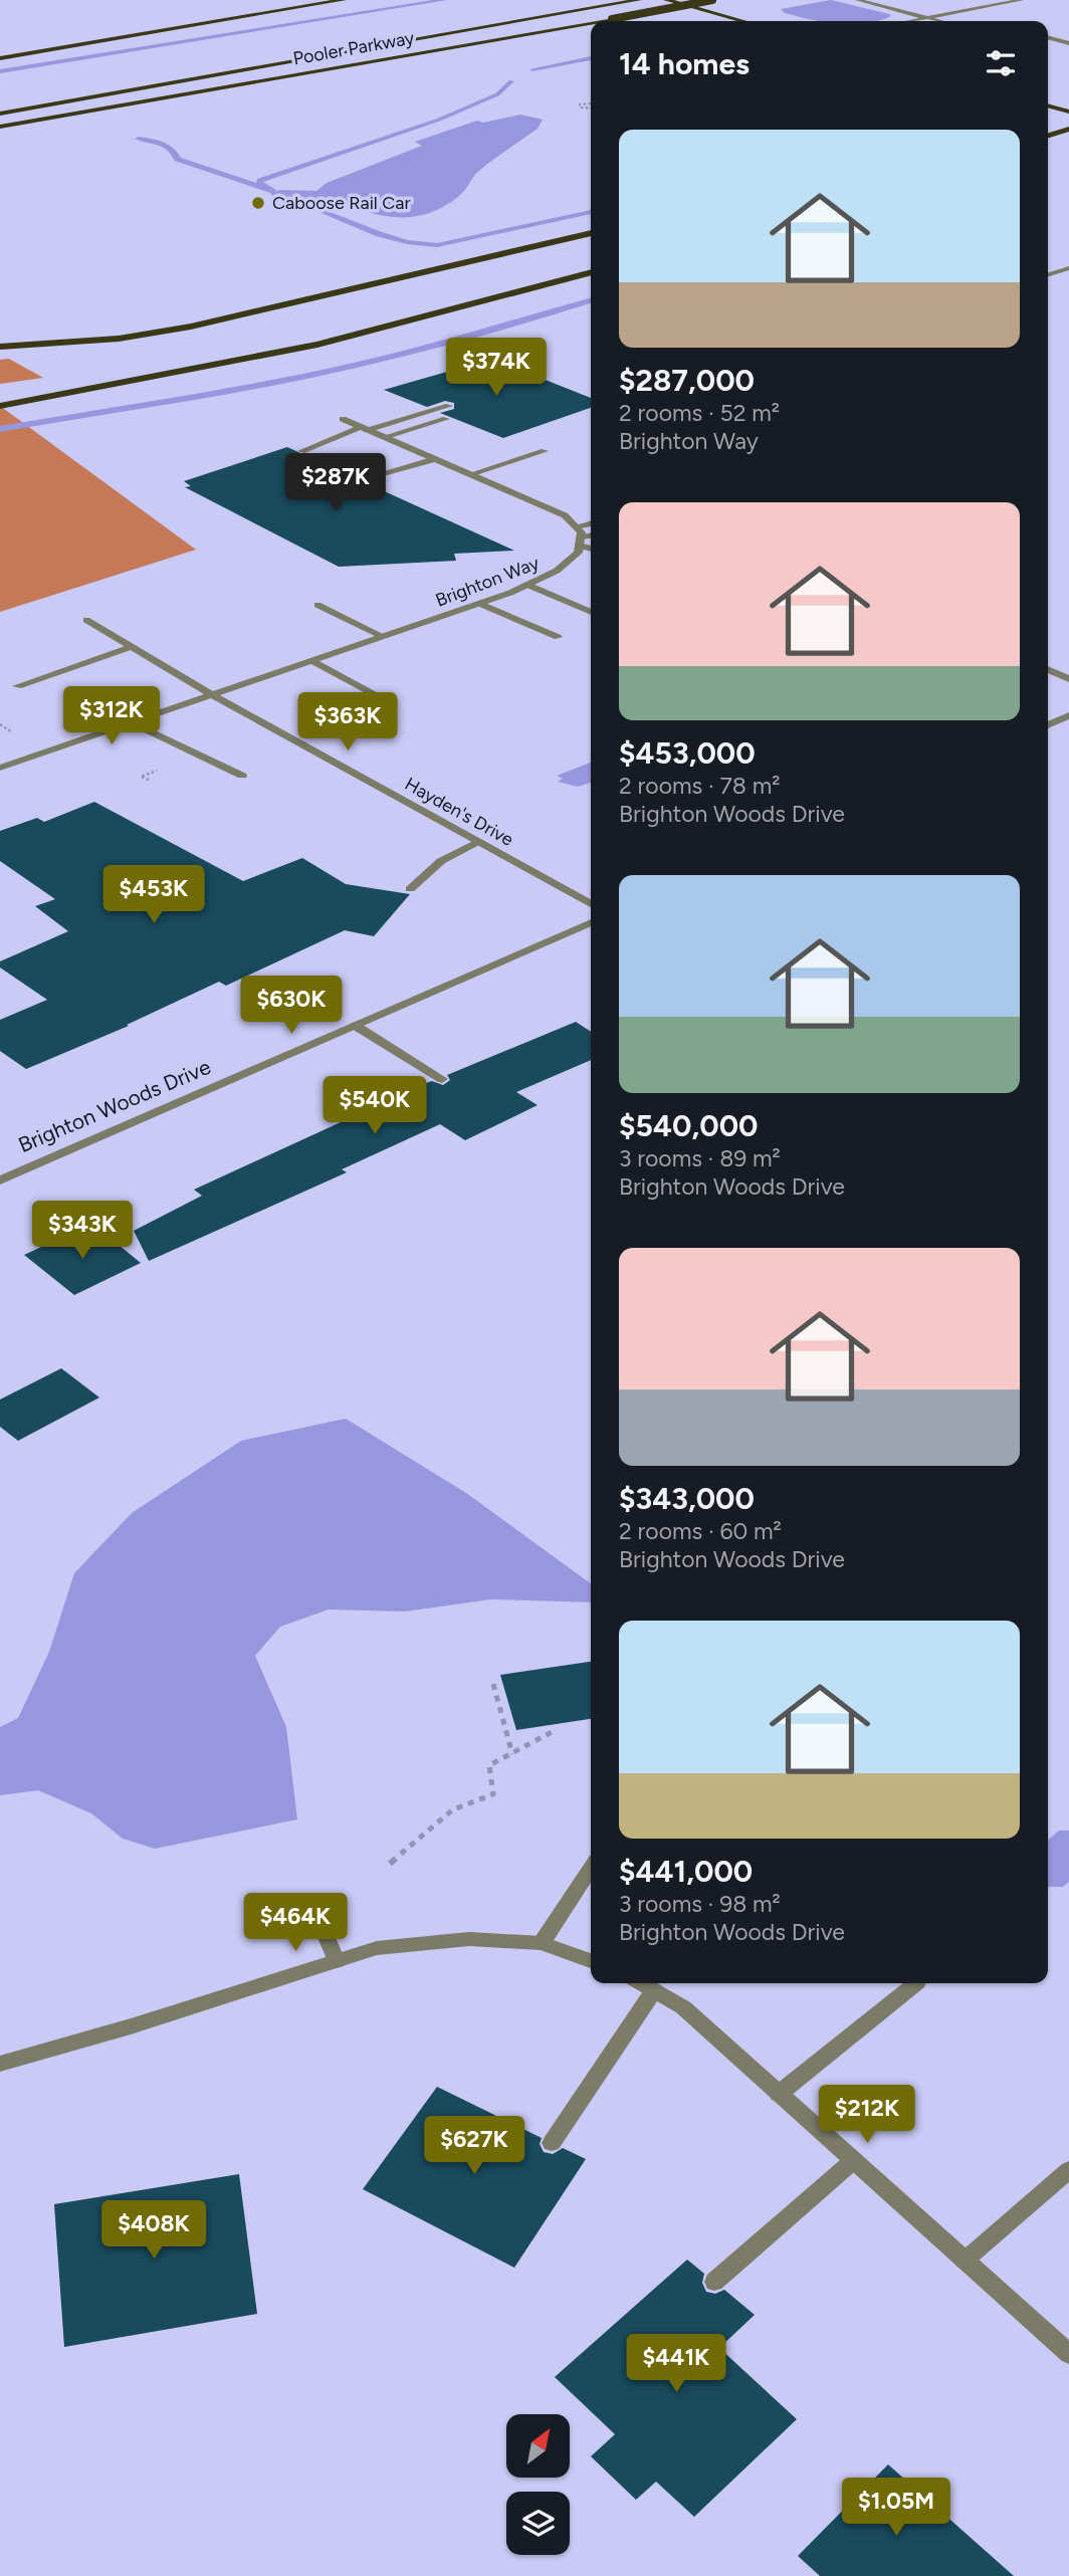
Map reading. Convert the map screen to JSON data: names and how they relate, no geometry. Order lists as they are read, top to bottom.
{
  "streets": {
    "main road": ["Pooler Parkway"],
    "street": ["Brighton Way", "Hayden's Drive", "Brighton Woods Drive"]
  },
  "crossings": [
    ["Brighton Way", "Hayden's Drive"]
  ],
  "places": ["Caboose Rail Car"],
  "north": "top right",
  "page": {
    "heading": "14 homes",
    "list": [
      {
        "name": "$287,000",
        "note": "2 rooms · 52 m² · Brighton Way"
      },
      {
        "name": "$453,000",
        "note": "2 rooms · 78 m² · Brighton Woods Drive"
      },
      {
        "name": "$540,000",
        "note": "3 rooms · 89 m² · Brighton Woods Drive"
      },
      {
        "name": "$343,000",
        "note": "2 rooms · 60 m² · Brighton Woods Drive"
      },
      {
        "name": "$441,000",
        "note": "3 rooms · 98 m² · Brighton Woods Drive"
      }
    ],
    "price": [
      "$374K",
      "$287K",
      "$312K",
      "$363K",
      "$453K",
      "$630K",
      "$540K",
      "$343K",
      "$464K",
      "$212K",
      "$627K",
      "$408K",
      "$441K",
      "$1.05M"
    ]
  }
}
